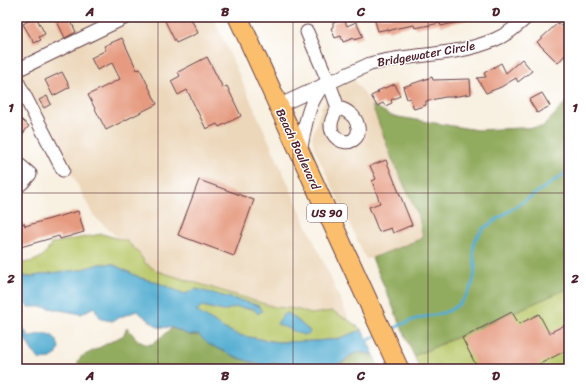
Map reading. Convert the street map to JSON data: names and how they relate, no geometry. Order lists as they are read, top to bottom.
{
  "streets": {
    "highway": ["Beach Boulevard", "US 90"],
    "street": ["Bridgewater Circle"]
  },
  "crossings": [
    ["Bridgewater Circle", "Beach Boulevard"]
  ],
  "grid": {
    "columns": [
      "A",
      "B",
      "C",
      "D"
    ],
    "rows": ["1", "2"]
  }
}
